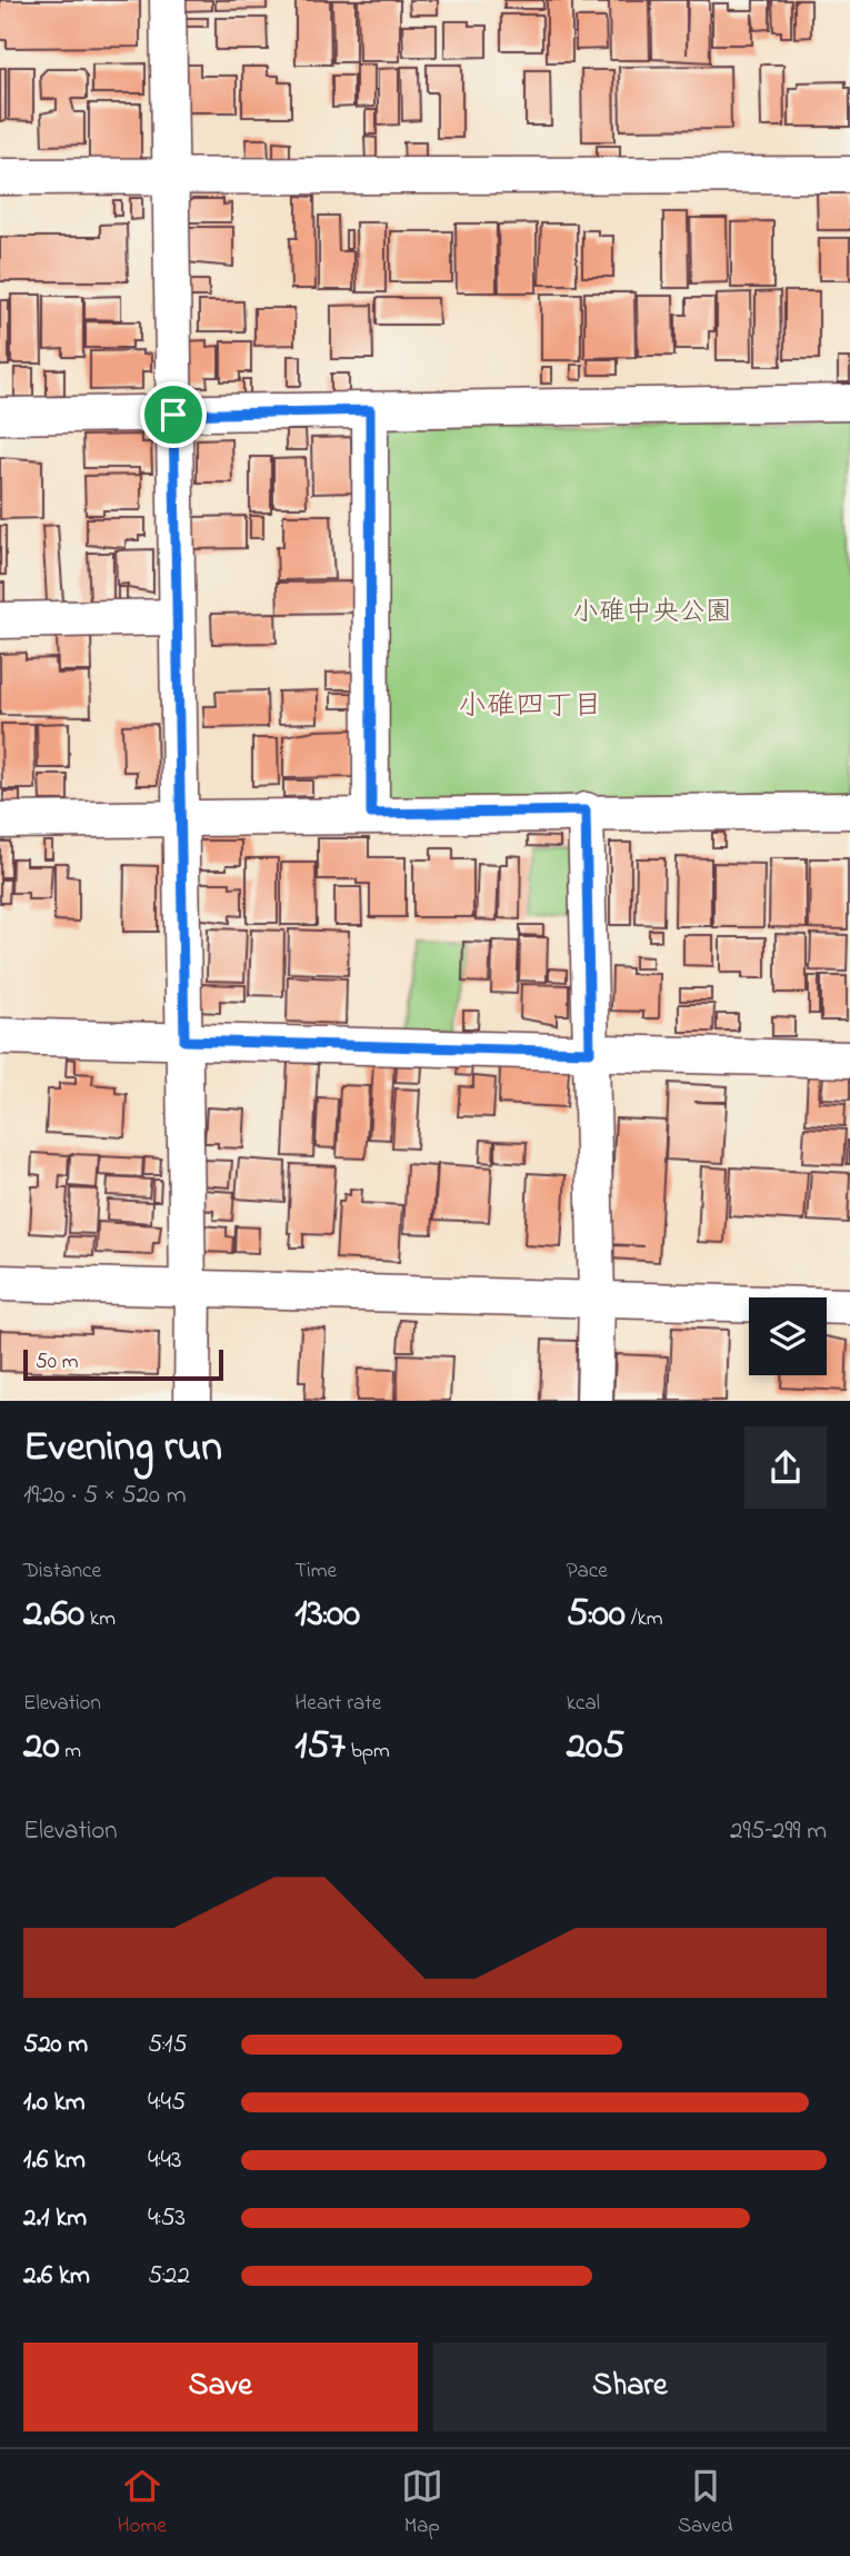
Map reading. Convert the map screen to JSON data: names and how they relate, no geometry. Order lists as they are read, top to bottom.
{
  "districts": ["小碓四丁目"],
  "parks": ["小碓中央公園"],
  "scale_bar": "50 m",
  "page": {
    "scale": "50 m",
    "heading": ["Evening run", "19:20 · 5 × 520 m"],
    "stats": [
      ["Distance", "2.60 km"],
      ["Time", "13:00"],
      ["Pace", "5:00 /km"],
      ["Elevation", "20 m"],
      ["Heart rate", "157 bpm"],
      ["kcal", "205"]
    ],
    "chart": ["Elevation", "295–299 m"],
    "list": [
      {
        "name": "520 m",
        "note": "5:15"
      },
      {
        "name": "1.0 km",
        "note": "4:45"
      },
      {
        "name": "1.6 km",
        "note": "4:43"
      },
      {
        "name": "2.1 km",
        "note": "4:53"
      },
      {
        "name": "2.6 km",
        "note": "5:22"
      }
    ],
    "buttons": ["Save", "Share"],
    "tabs": ["Home", "Map", "Saved"]
  }
}
